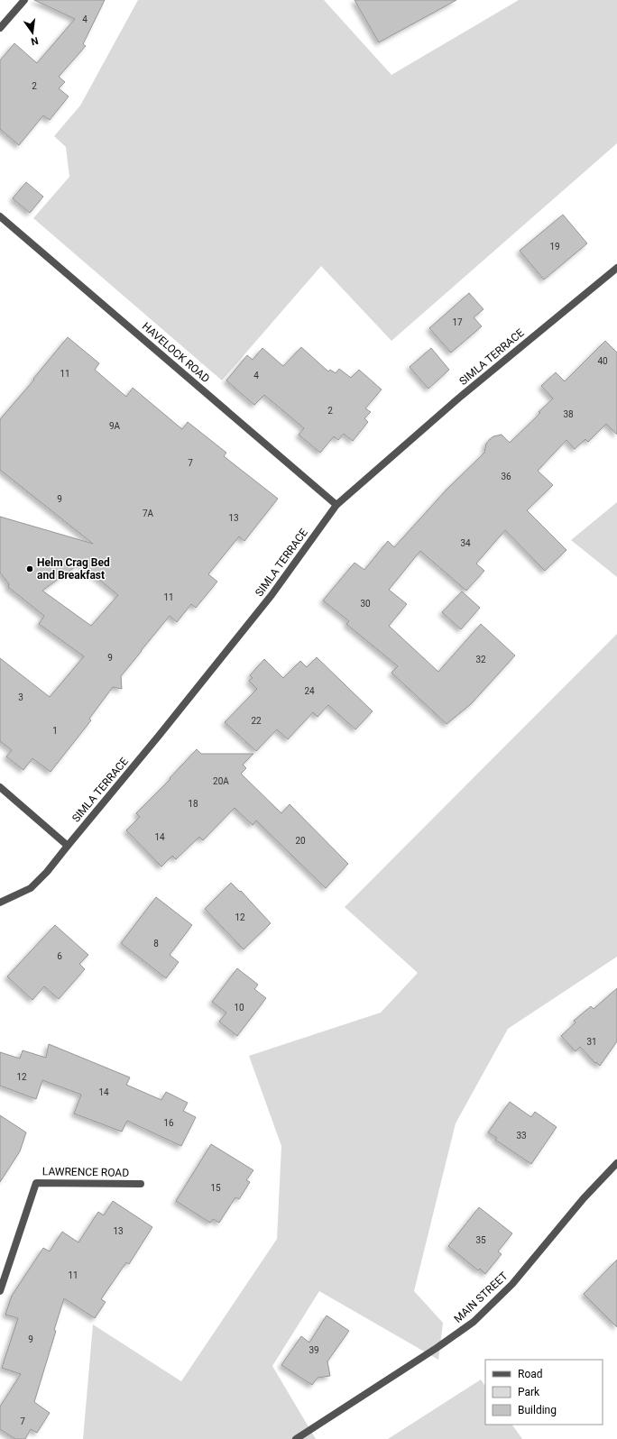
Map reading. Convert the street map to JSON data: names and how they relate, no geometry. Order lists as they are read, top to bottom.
{
  "streets": {
    "street": [
      "HAVELOCK ROAD",
      "SIMLA TERRACE",
      "LAWRENCE ROAD",
      "MAIN STREET"
    ]
  },
  "crossings": [
    ["HAVELOCK ROAD", "SIMLA TERRACE"]
  ],
  "places": ["Helm Crag Bed and Breakfast"],
  "house_numbers": [
    "4",
    "2",
    "19",
    "17",
    "40",
    "11",
    "4",
    "2",
    "38",
    "9A",
    "7",
    "36",
    "9",
    "7A",
    "13",
    "34",
    "11",
    "30",
    "9",
    "32",
    "24",
    "3",
    "22",
    "1",
    "20A",
    "18",
    "14",
    "20",
    "12",
    "8",
    "6",
    "10",
    "31",
    "12",
    "14",
    "16",
    "33",
    "15",
    "13",
    "35",
    "11",
    "9",
    "39",
    "7"
  ],
  "legend": ["Road", "Park", "Building"],
  "north": "bottom"
}
